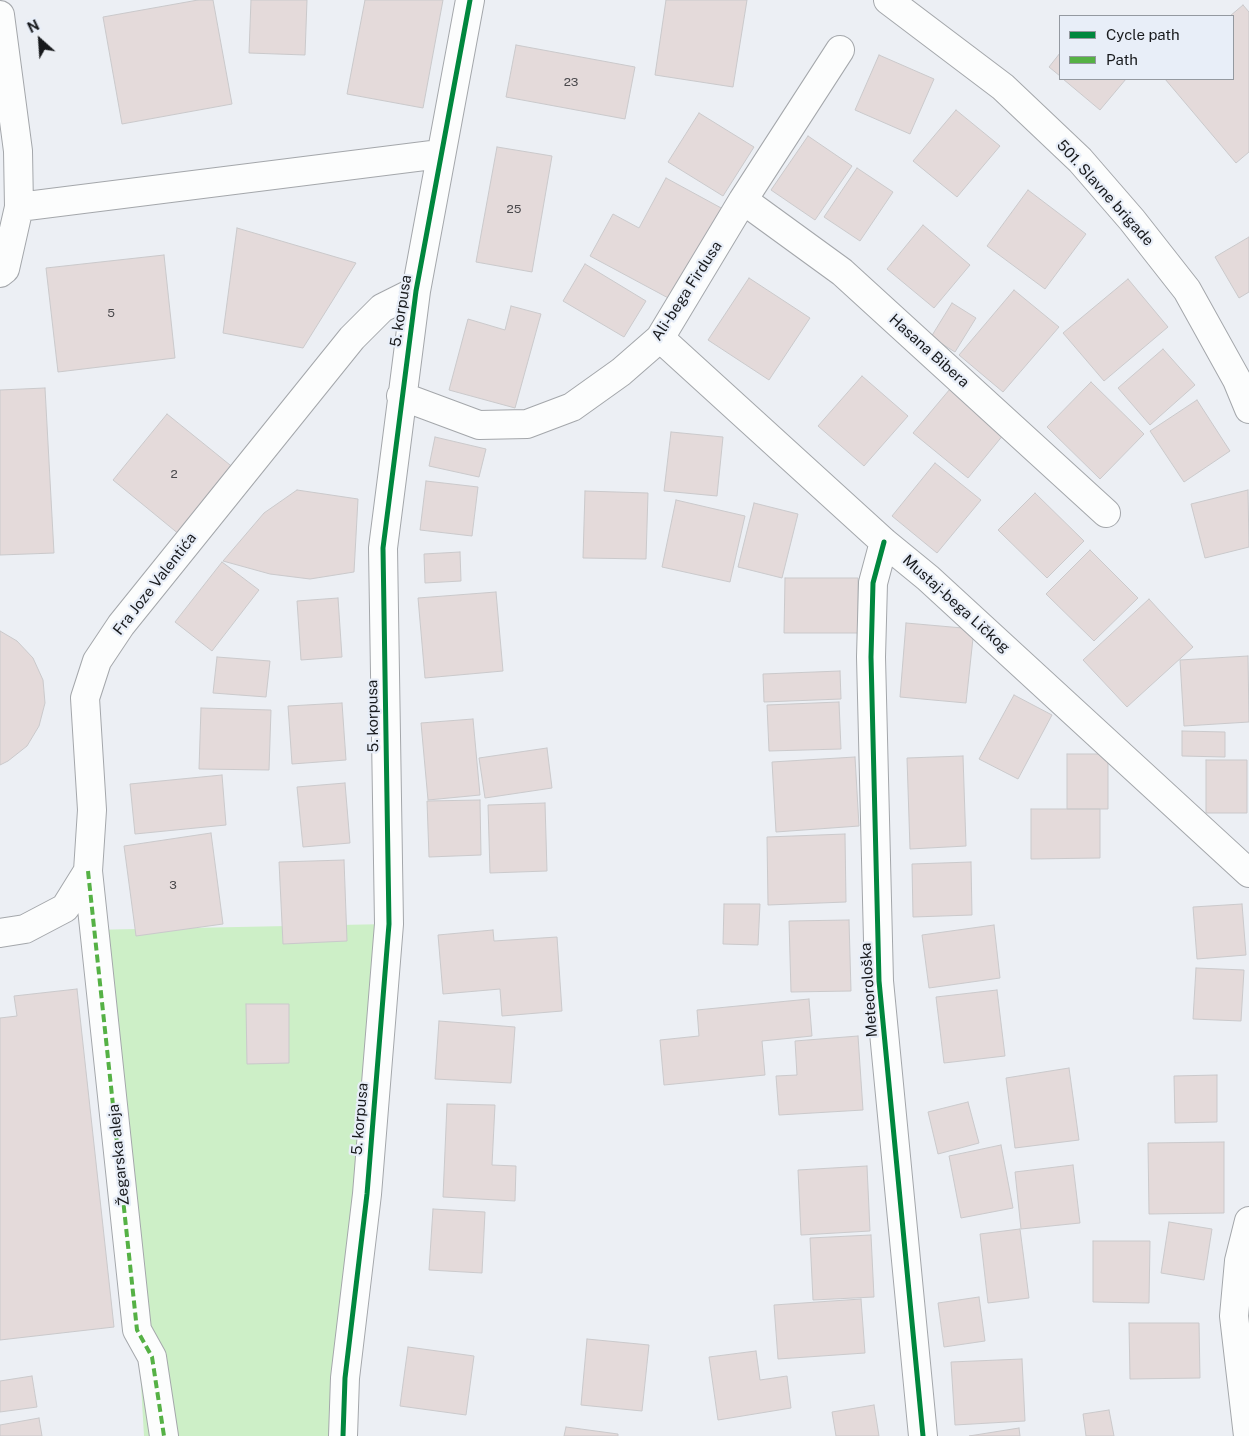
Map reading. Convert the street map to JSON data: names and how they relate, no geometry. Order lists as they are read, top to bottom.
{
  "streets": {
    "street": [
      "501. Slavne brigade",
      "Ali-bega Firdusa",
      "5. korpusa",
      "Hasana Bibera",
      "Fra Joze Valentića",
      "Mustaj-bega Ličkog",
      "Meteorološka",
      "Žegarska aleja"
    ]
  },
  "crossings": [
    ["Ali-bega Firdusa", "5. korpusa"],
    ["Ali-bega Firdusa", "Hasana Bibera"],
    ["Ali-bega Firdusa", "Mustaj-bega Ličkog"],
    ["5. korpusa", "Fra Joze Valentića"],
    ["Fra Joze Valentića", "Žegarska aleja"],
    ["Mustaj-bega Ličkog", "Meteorološka"]
  ],
  "house_numbers": [
    "23",
    "25",
    "5",
    "2",
    "3"
  ],
  "legend": ["Cycle path", "Path"],
  "north": "top left"
}
